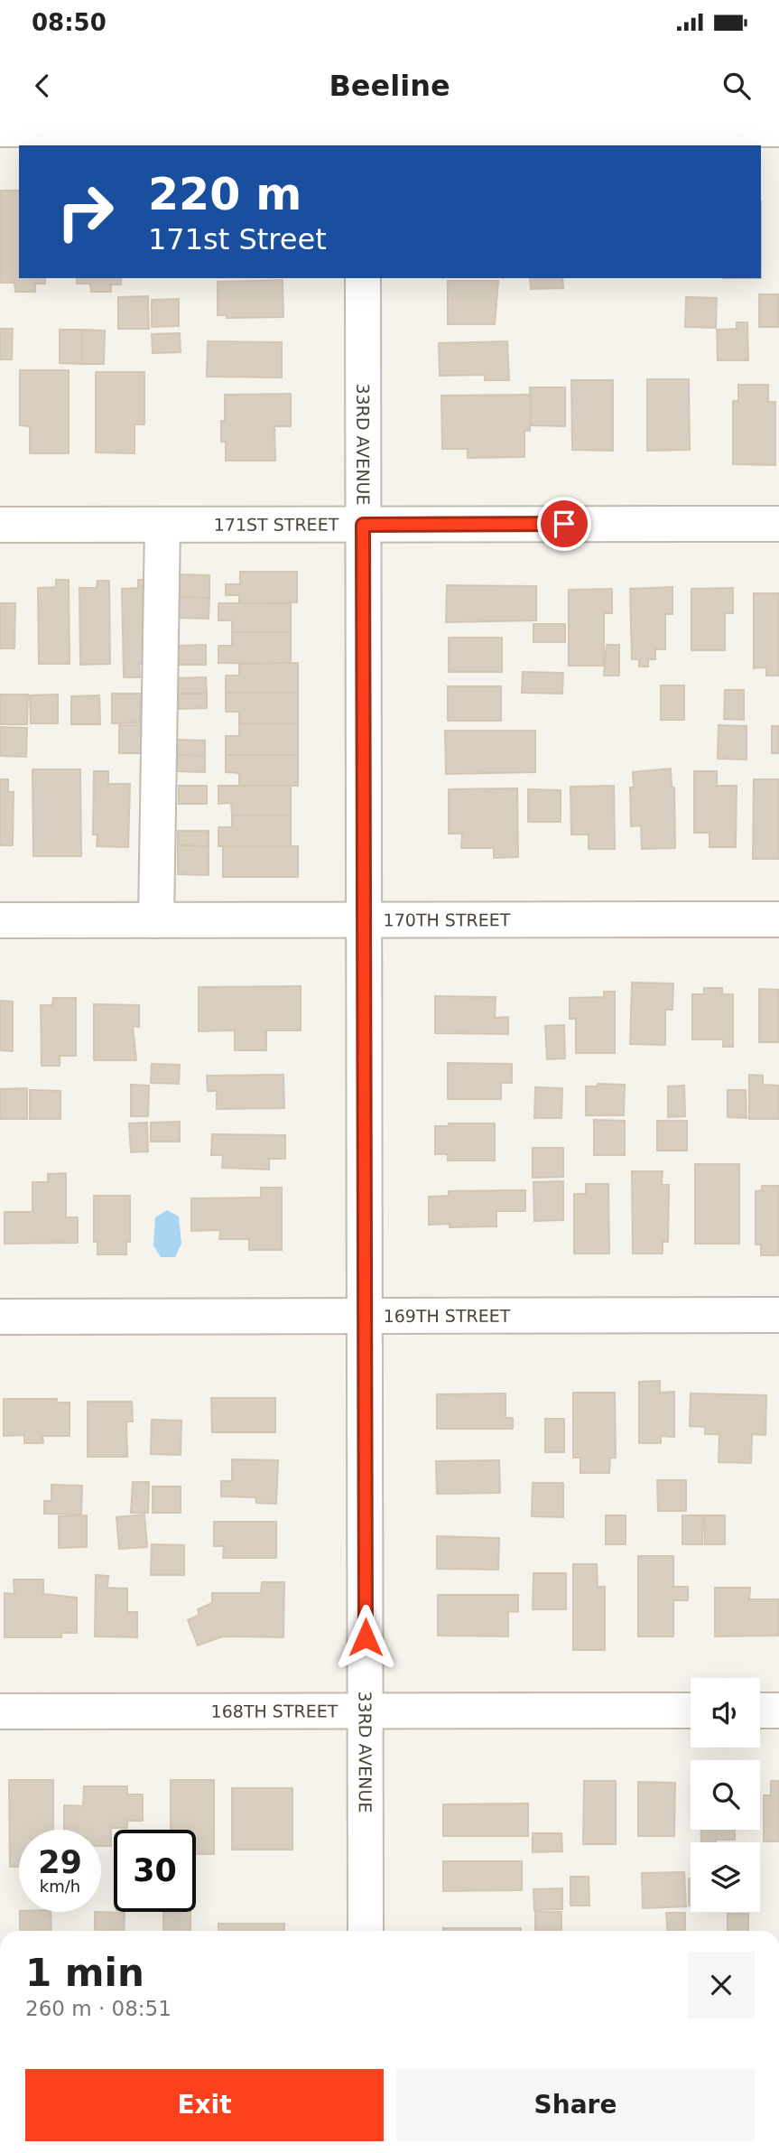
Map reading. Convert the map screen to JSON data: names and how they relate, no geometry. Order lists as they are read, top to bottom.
{
  "streets": {
    "street": [
      "33RD AVENUE",
      "171ST STREET",
      "170TH STREET",
      "169TH STREET",
      "168TH STREET"
    ]
  },
  "crossings": [
    ["33RD AVENUE", "171ST STREET"],
    ["33RD AVENUE", "170TH STREET"],
    ["33RD AVENUE", "169TH STREET"],
    ["33RD AVENUE", "168TH STREET"]
  ],
  "page": {
    "status": "08:50",
    "header": "Beeline",
    "turn": ["220 m", "171st Street"],
    "speed": "29 km/h",
    "limit": "30",
    "heading": ["1 min", "260 m · 08:51"],
    "buttons": ["Exit", "Share"]
  }
}
